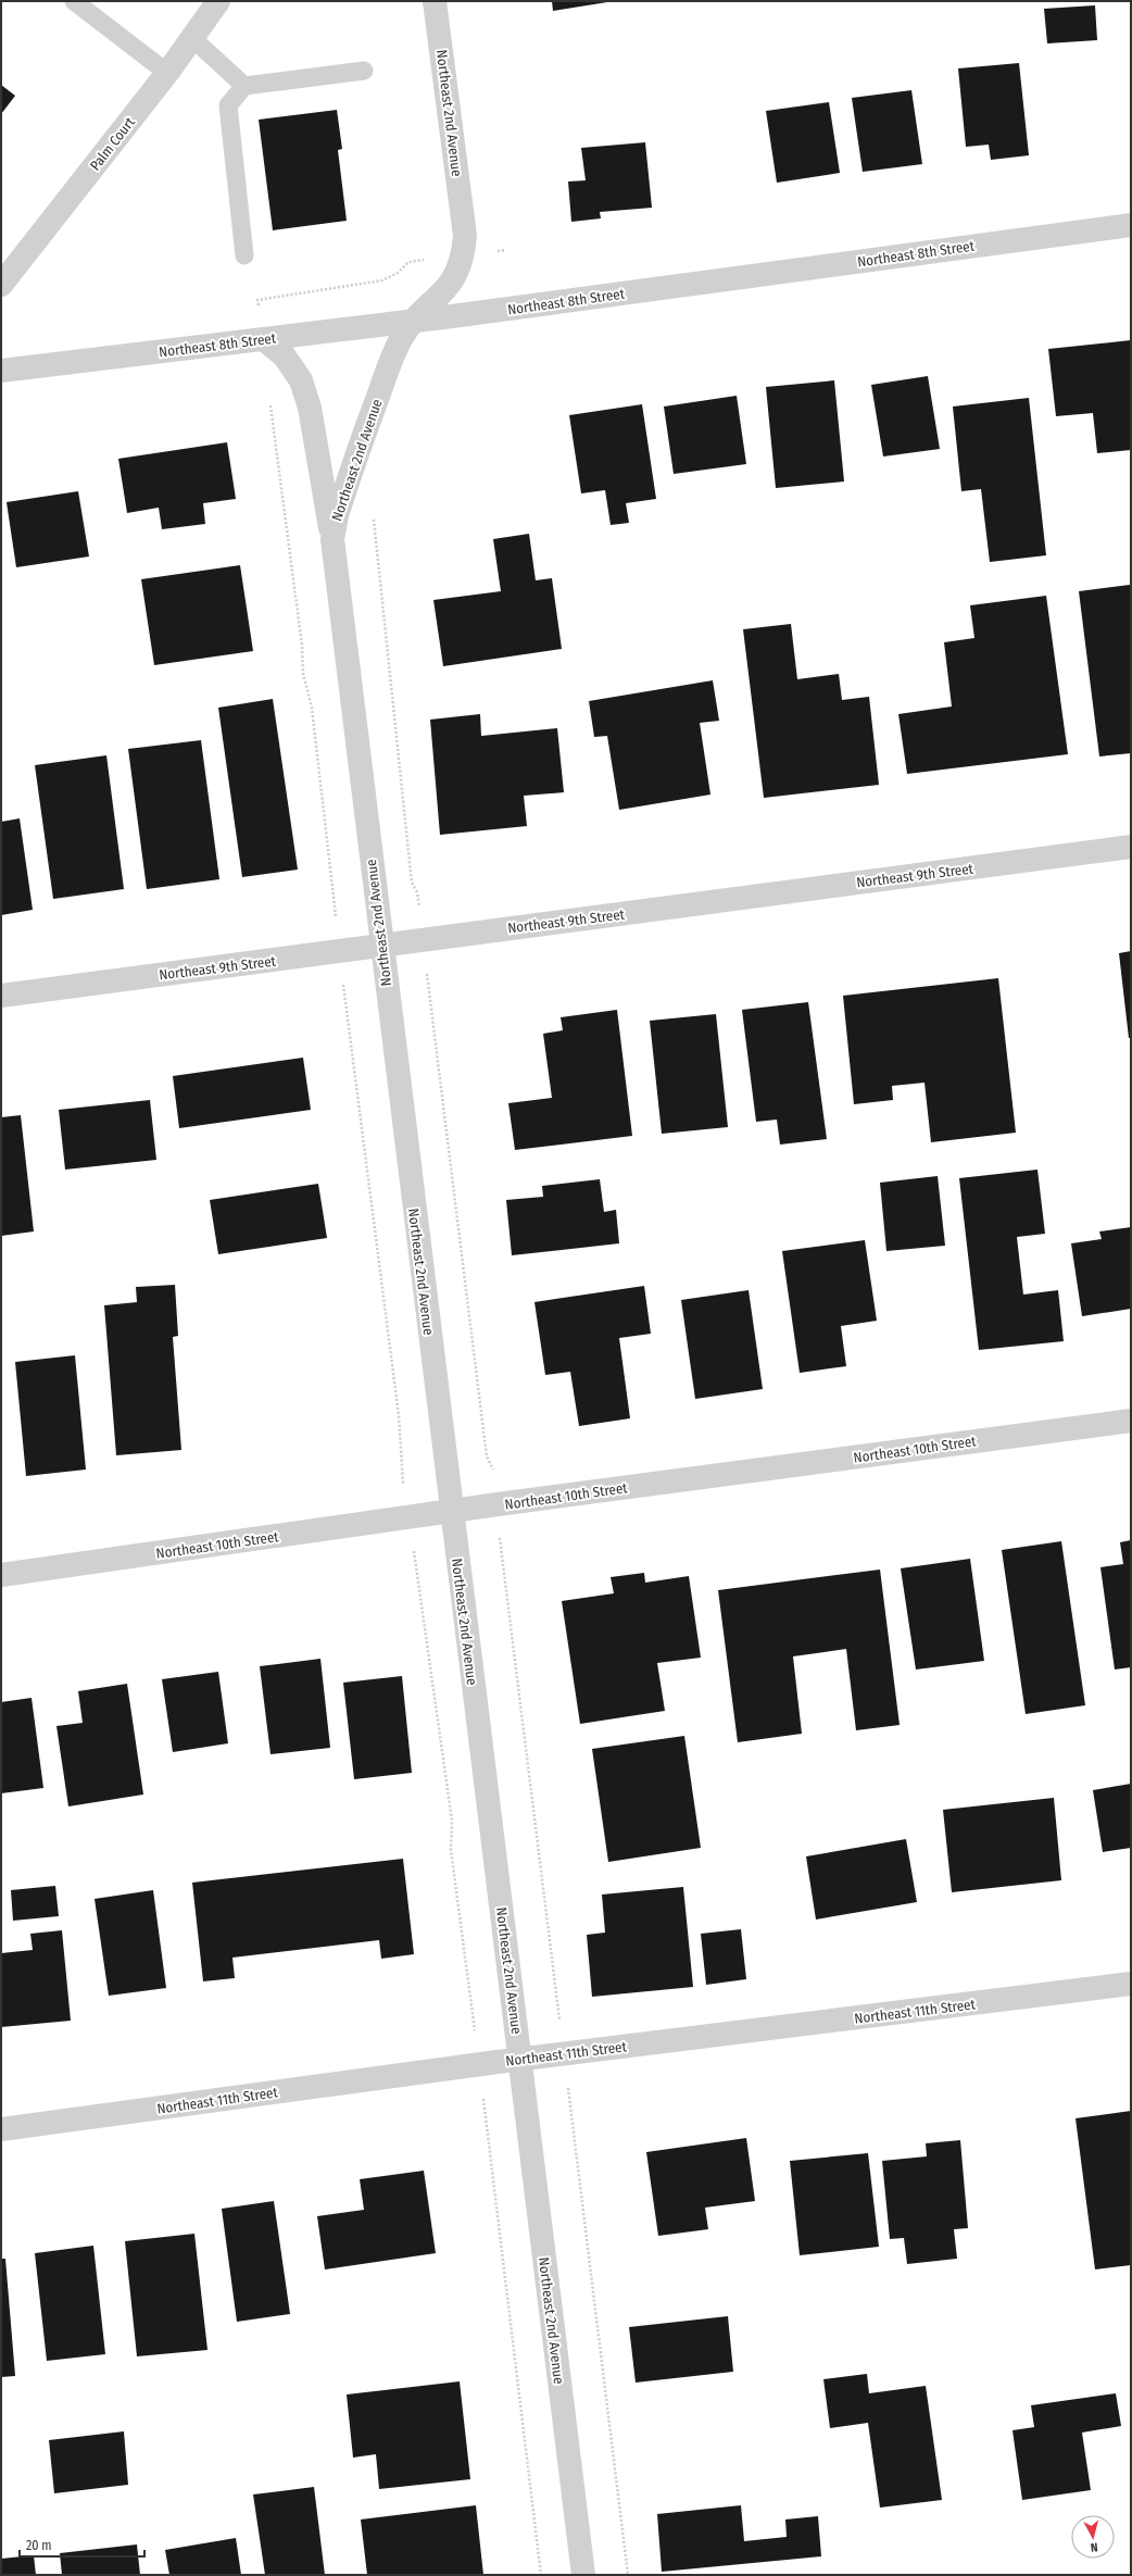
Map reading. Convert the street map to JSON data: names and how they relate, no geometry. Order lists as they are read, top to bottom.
{
  "streets": {
    "street": [
      "Northeast 2nd Avenue",
      "Palm Court",
      "Northeast 8th Street",
      "Northeast 9th Street",
      "Northeast 10th Street",
      "Northeast 11th Street"
    ]
  },
  "crossings": [
    ["Northeast 2nd Avenue", "Northeast 8th Street"],
    ["Northeast 2nd Avenue", "Northeast 9th Street"],
    ["Northeast 2nd Avenue", "Northeast 10th Street"],
    ["Northeast 2nd Avenue", "Northeast 11th Street"]
  ],
  "scale_bar": "20 m",
  "north": "bottom"
}
